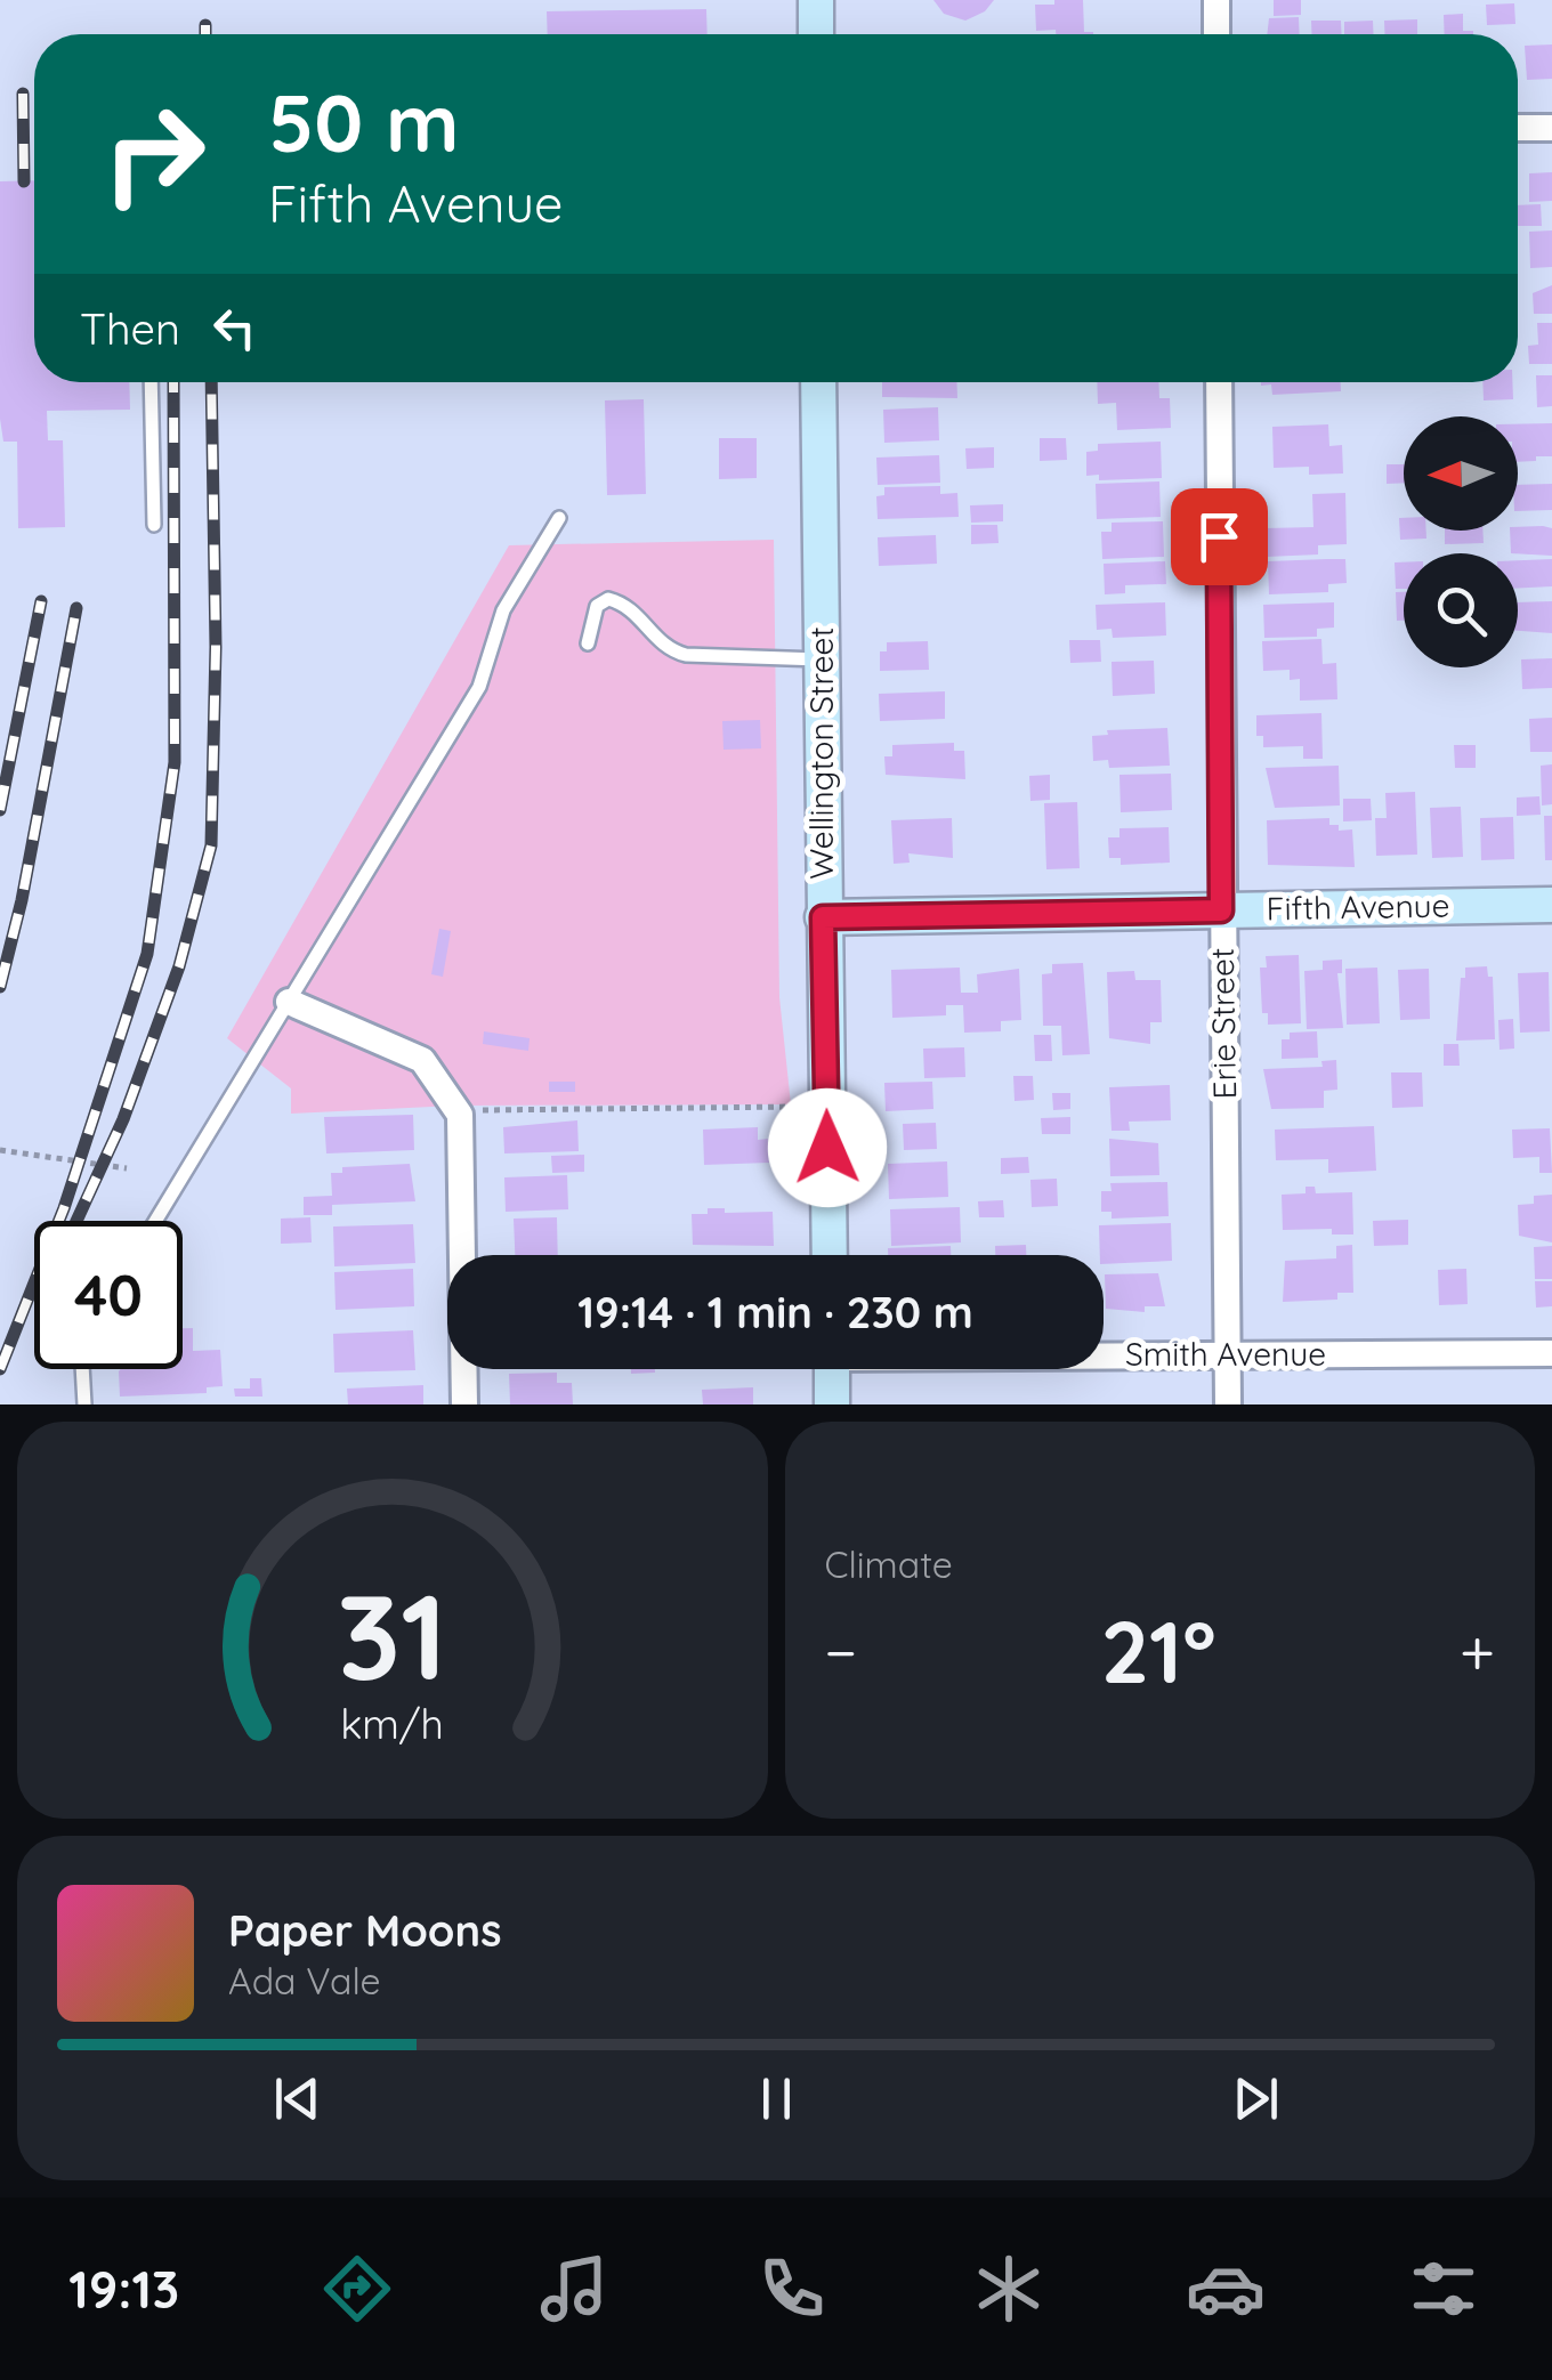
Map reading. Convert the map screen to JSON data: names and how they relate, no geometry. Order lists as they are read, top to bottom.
{
  "streets": {
    "street": [
      "Wellington Street",
      "Fifth Avenue",
      "Erie Street",
      "Smith Avenue"
    ]
  },
  "crossings": [
    ["Wellington Street", "Fifth Avenue"],
    ["Fifth Avenue", "Erie Street"],
    ["Erie Street", "Smith Avenue"]
  ],
  "north": "left",
  "page": {
    "turn": ["50 m", "Fifth Avenue"],
    "then": "Then",
    "limit": "40",
    "trip": "19:14 · 1 min · 230 m",
    "tile": "Climate",
    "heat": ["−", "21°", "+"],
    "song": ["Paper Moons", "Ada Vale"],
    "tabs": "19:13",
    "gauge": ["31", "km/h"]
  }
}
